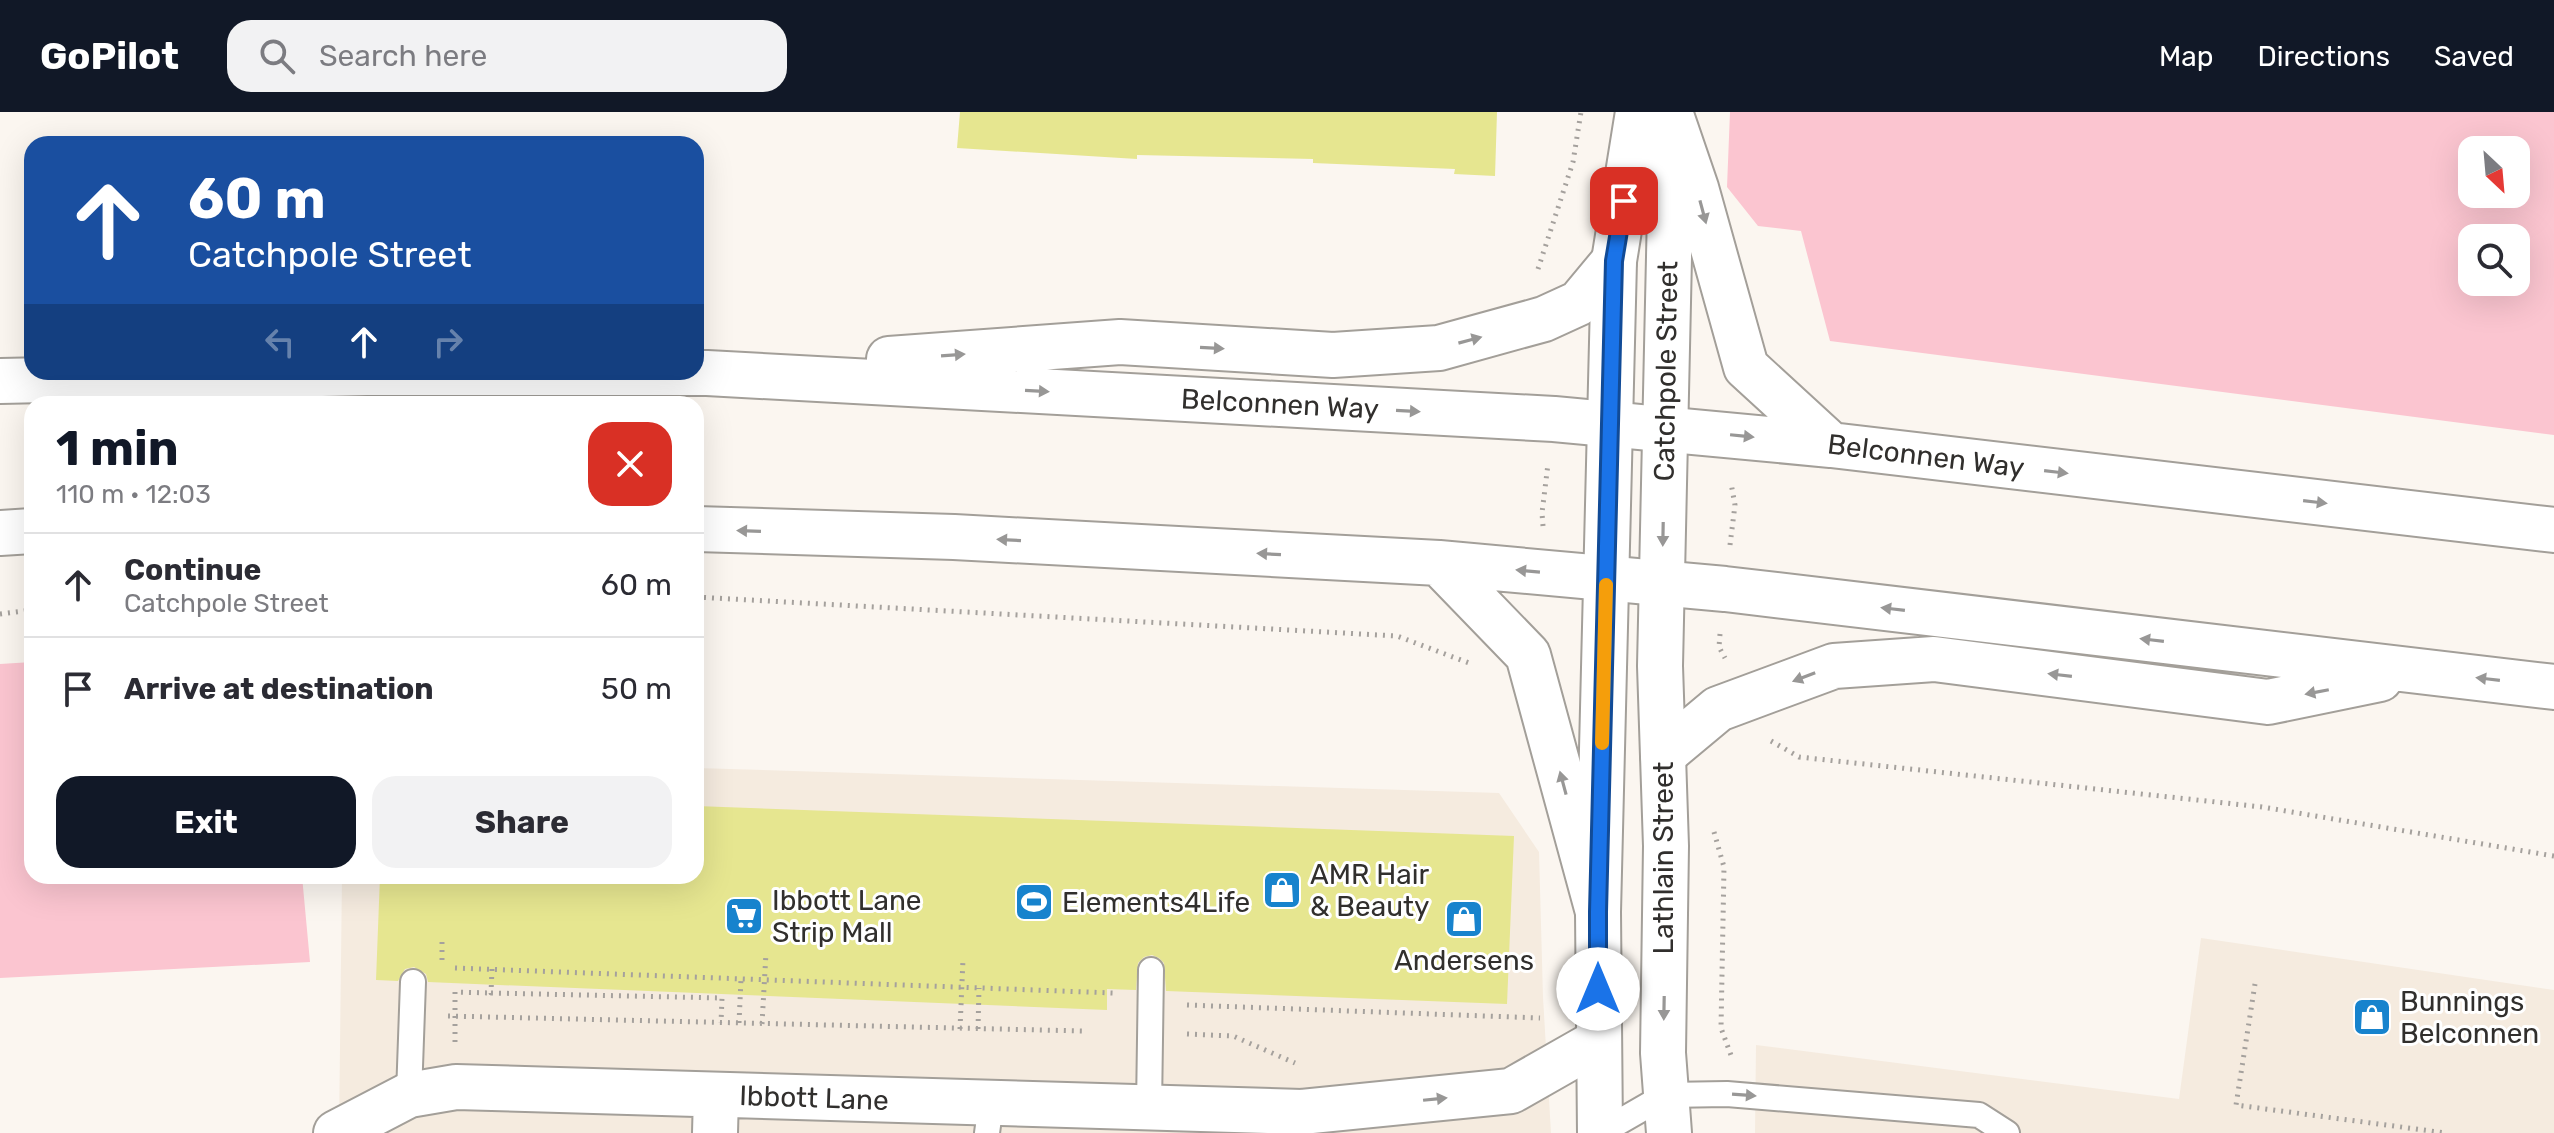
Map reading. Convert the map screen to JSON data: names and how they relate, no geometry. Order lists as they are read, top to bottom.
{
  "streets": {
    "main road": [
      "Catchpole Street",
      "Belconnen Way",
      "Lathlain Street",
      "Ibbott Lane"
    ]
  },
  "crossings": [
    ["Catchpole Street", "Belconnen Way"],
    ["Catchpole Street", "Lathlain Street"]
  ],
  "places": {
    "shop": ["AMR Hair & Beauty", "Andersens", "Bunnings Belconnen"],
    "sports": ["Elements4Life"],
    "supermarket": ["Ibbott Lane Strip Mall"]
  },
  "north": "bottom right",
  "page": {
    "header": "GoPilot",
    "search": "Search here",
    "nav": ["Map", "Directions", "Saved"],
    "turn": ["60 m", "Catchpole Street"],
    "heading": ["1 min", "110 m · 12:03"],
    "list": [
      {
        "name": "Continue",
        "note": "Catchpole Street",
        "value": "60 m"
      },
      {
        "name": "Arrive at destination",
        "value": "50 m"
      }
    ],
    "buttons": ["Exit", "Share"]
  }
}
